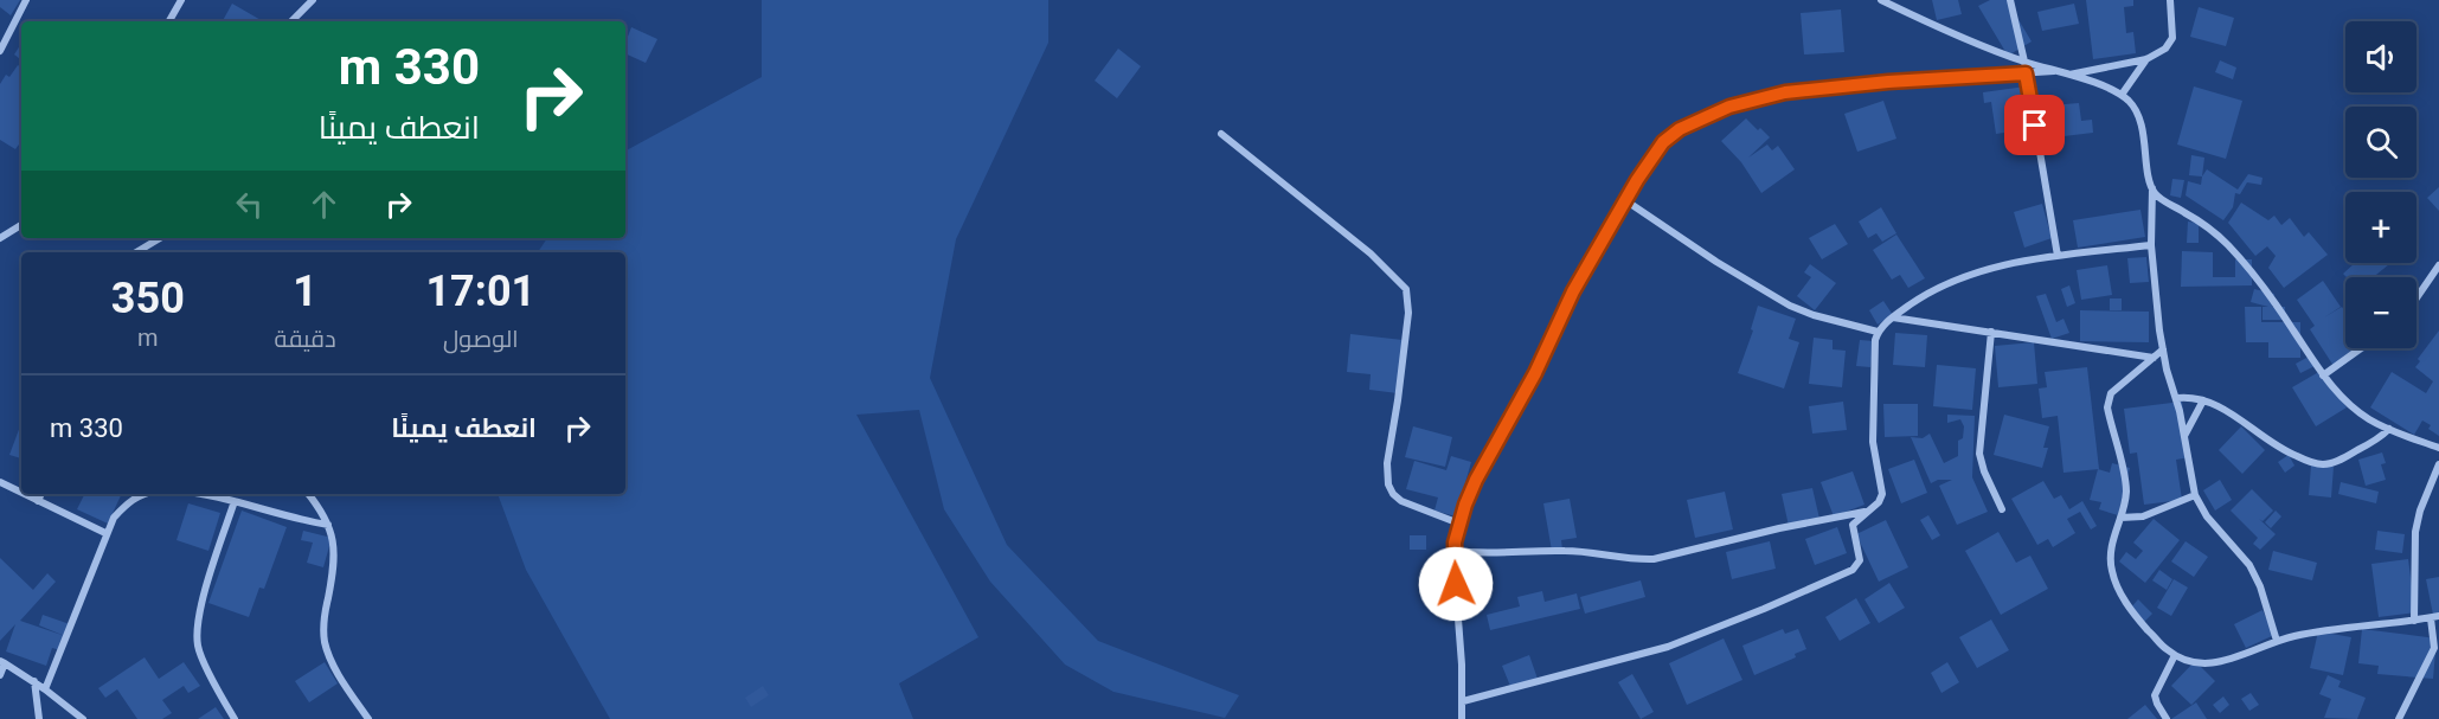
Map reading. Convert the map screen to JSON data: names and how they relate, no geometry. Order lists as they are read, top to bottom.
{
  "page": {
    "map_buttons": ["+", "−"],
    "turn": ["330 m", "انعطف يمينًا"],
    "eta": [
      "17:01",
      "الوصول",
      "1",
      "دقيقة",
      "350",
      "m"
    ],
    "list": [
      {
        "name": "انعطف يمينًا",
        "value": "330 m"
      }
    ]
  }
}
